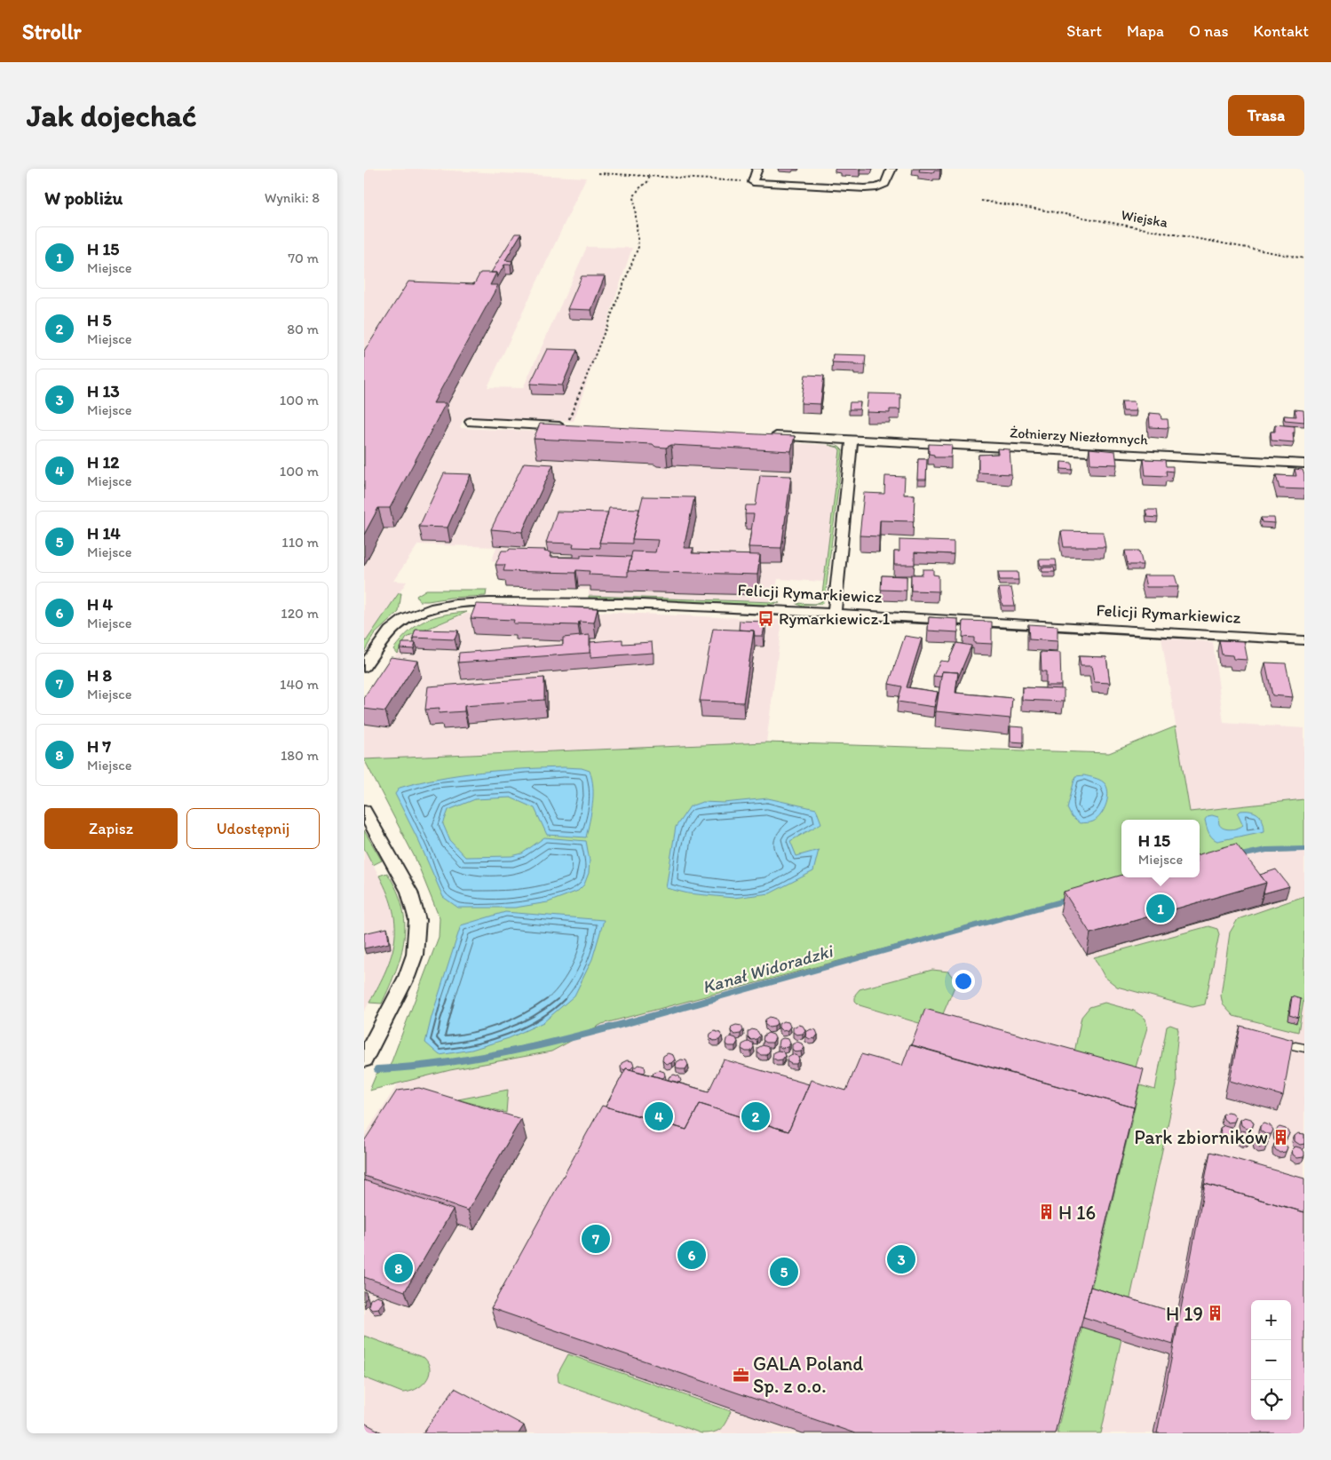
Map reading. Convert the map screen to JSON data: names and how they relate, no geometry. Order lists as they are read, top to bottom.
{
  "streets": {
    "street": ["Żołnierzy Niezłomnych", "Felicji Rymarkiewicz"],
    "path": ["Wiejska"]
  },
  "water": ["Kanał Widoradzki"],
  "places": {
    "bus stop": ["Rymarkiewicz 1"],
    "building": ["Park zbiorników", "H 16", "H 19"],
    "office": ["GALA Poland Sp. z o.o."]
  },
  "page": {
    "header": "Strollr",
    "nav": [
      "Start",
      "Mapa",
      "O nas",
      "Kontakt"
    ],
    "buttons": [
      "Trasa",
      ["Zapisz", "Udostępnij"]
    ],
    "title": "Jak dojechać",
    "heading": ["W pobliżu", "Wyniki: 8"],
    "list": [
      {
        "mark": "1",
        "name": "H 15",
        "note": "Miejsce",
        "value": "70 m"
      },
      {
        "mark": "2",
        "name": "H 5",
        "note": "Miejsce",
        "value": "80 m"
      },
      {
        "mark": "3",
        "name": "H 13",
        "note": "Miejsce",
        "value": "100 m"
      },
      {
        "mark": "4",
        "name": "H 12",
        "note": "Miejsce",
        "value": "100 m"
      },
      {
        "mark": "5",
        "name": "H 14",
        "note": "Miejsce",
        "value": "110 m"
      },
      {
        "mark": "6",
        "name": "H 4",
        "note": "Miejsce",
        "value": "120 m"
      },
      {
        "mark": "7",
        "name": "H 8",
        "note": "Miejsce",
        "value": "140 m"
      },
      {
        "mark": "8",
        "name": "H 7",
        "note": "Miejsce",
        "value": "180 m"
      }
    ],
    "popup": ["H 15", "Miejsce"],
    "pins": [
      "1",
      "2",
      "4",
      "7",
      "6",
      "3",
      "8",
      "5"
    ],
    "map_buttons": ["+", "−"]
  }
}
